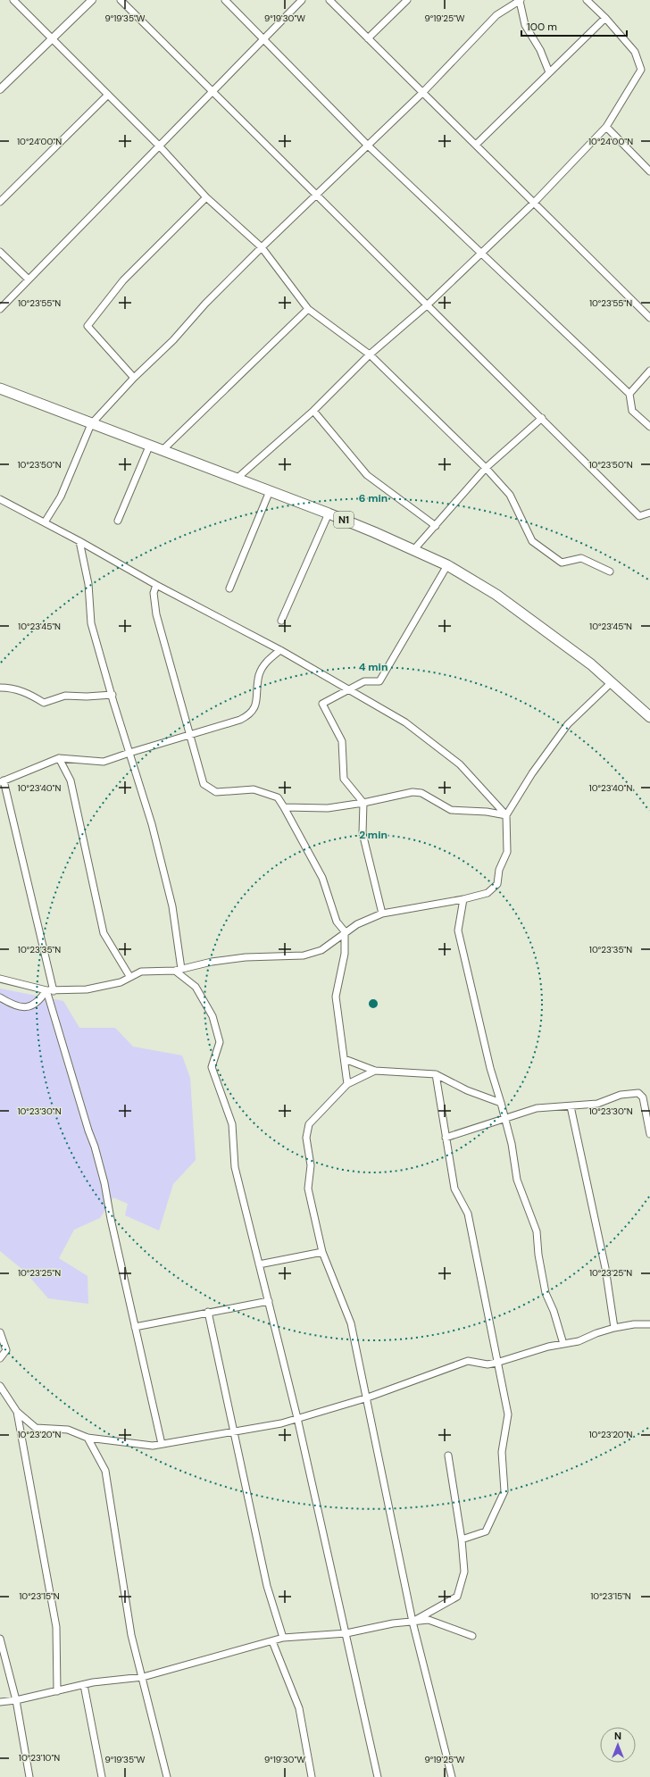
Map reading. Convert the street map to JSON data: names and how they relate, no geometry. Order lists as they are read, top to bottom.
{
  "streets": {
    "highway": ["N1"]
  },
  "scale_bar": "100 m",
  "north": "top",
  "coordinates": [
    "9°19'35\"W",
    "9°19'30\"W",
    "9°19'25\"W",
    "10°24'00\"N",
    "10°23'55\"N",
    "10°23'50\"N",
    "10°23'45\"N",
    "10°23'40\"N",
    "10°23'35\"N",
    "10°23'30\"N",
    "10°23'25\"N",
    "10°23'20\"N",
    "10°23'15\"N",
    "10°23'10\"N"
  ],
  "rings": ["6 min", "4 min", "2 min"]
}
